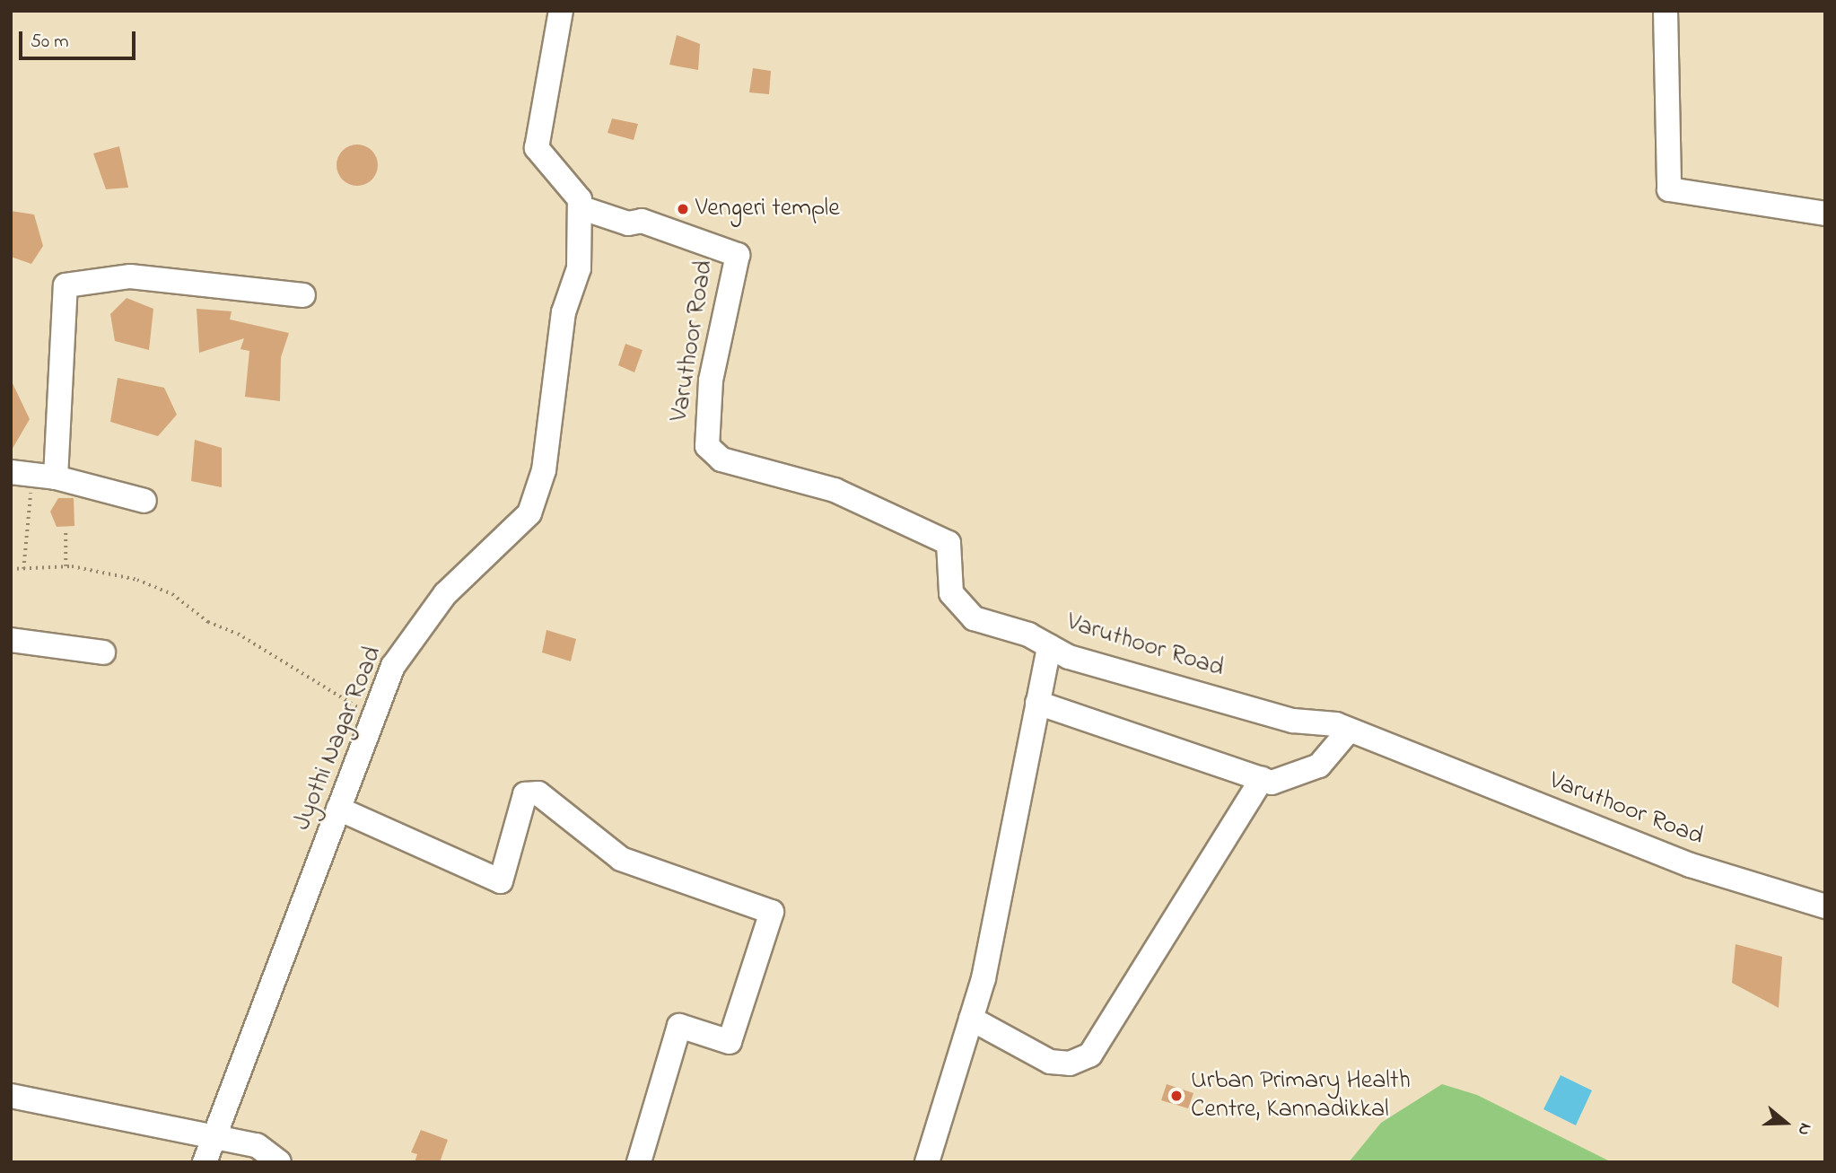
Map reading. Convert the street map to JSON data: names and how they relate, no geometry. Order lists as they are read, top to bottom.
{
  "streets": {
    "street": ["Varuthoor Road", "Jyothi Nagar Road"]
  },
  "crossings": [
    ["Varuthoor Road", "Jyothi Nagar Road"]
  ],
  "places": ["Vengeri temple", "Urban Primary Health Centre, Kannadikkal"],
  "scale_bar": "50 m",
  "north": "right"
}
